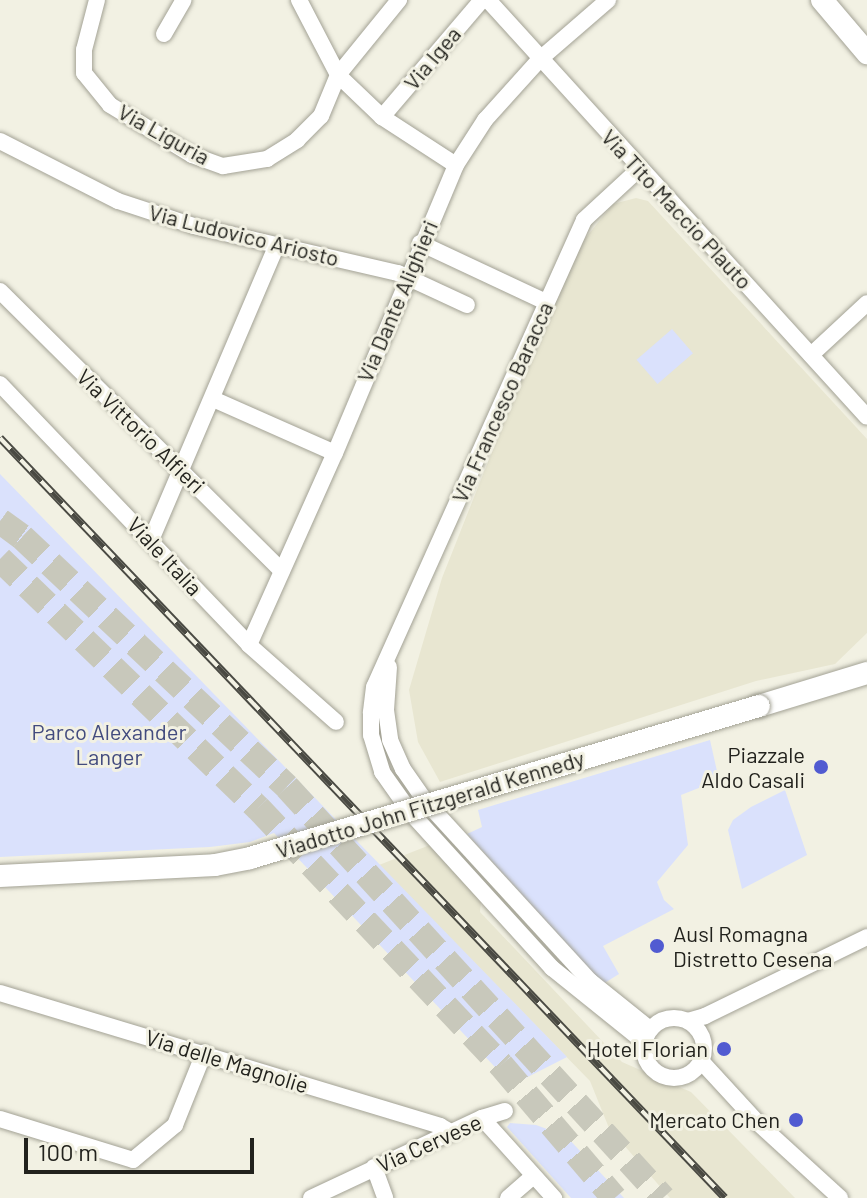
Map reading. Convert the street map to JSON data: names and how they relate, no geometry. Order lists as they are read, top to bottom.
{
  "streets": {
    "main road": ["Viadotto John Fitzgerald Kennedy"],
    "street": [
      "Via Igea",
      "Via Liguria",
      "Via Tito Maccio Plauto",
      "Via Ludovico Ariosto",
      "Via Dante Alighieri",
      "Via Francesco Baracca",
      "Via Vittorio Alfieri",
      "Viale Italia",
      "Via delle Magnolie",
      "Via Cervese"
    ]
  },
  "crossings": [
    ["Via Igea", "Via Tito Maccio Plauto"],
    ["Via Tito Maccio Plauto", "Via Dante Alighieri"],
    ["Via Tito Maccio Plauto", "Via Francesco Baracca"],
    ["Via Ludovico Ariosto", "Via Dante Alighieri"],
    ["Via Dante Alighieri", "Via Vittorio Alfieri"],
    ["Via Dante Alighieri", "Viale Italia"],
    ["Via delle Magnolie", "Via Cervese"]
  ],
  "parks": ["Parco Alexander Langer"],
  "places": [
    "Piazzale Aldo Casali",
    "Ausl Romagna Distretto Cesena",
    "Hotel Florian",
    "Mercato Chen"
  ],
  "scale_bar": "100 m"
}
